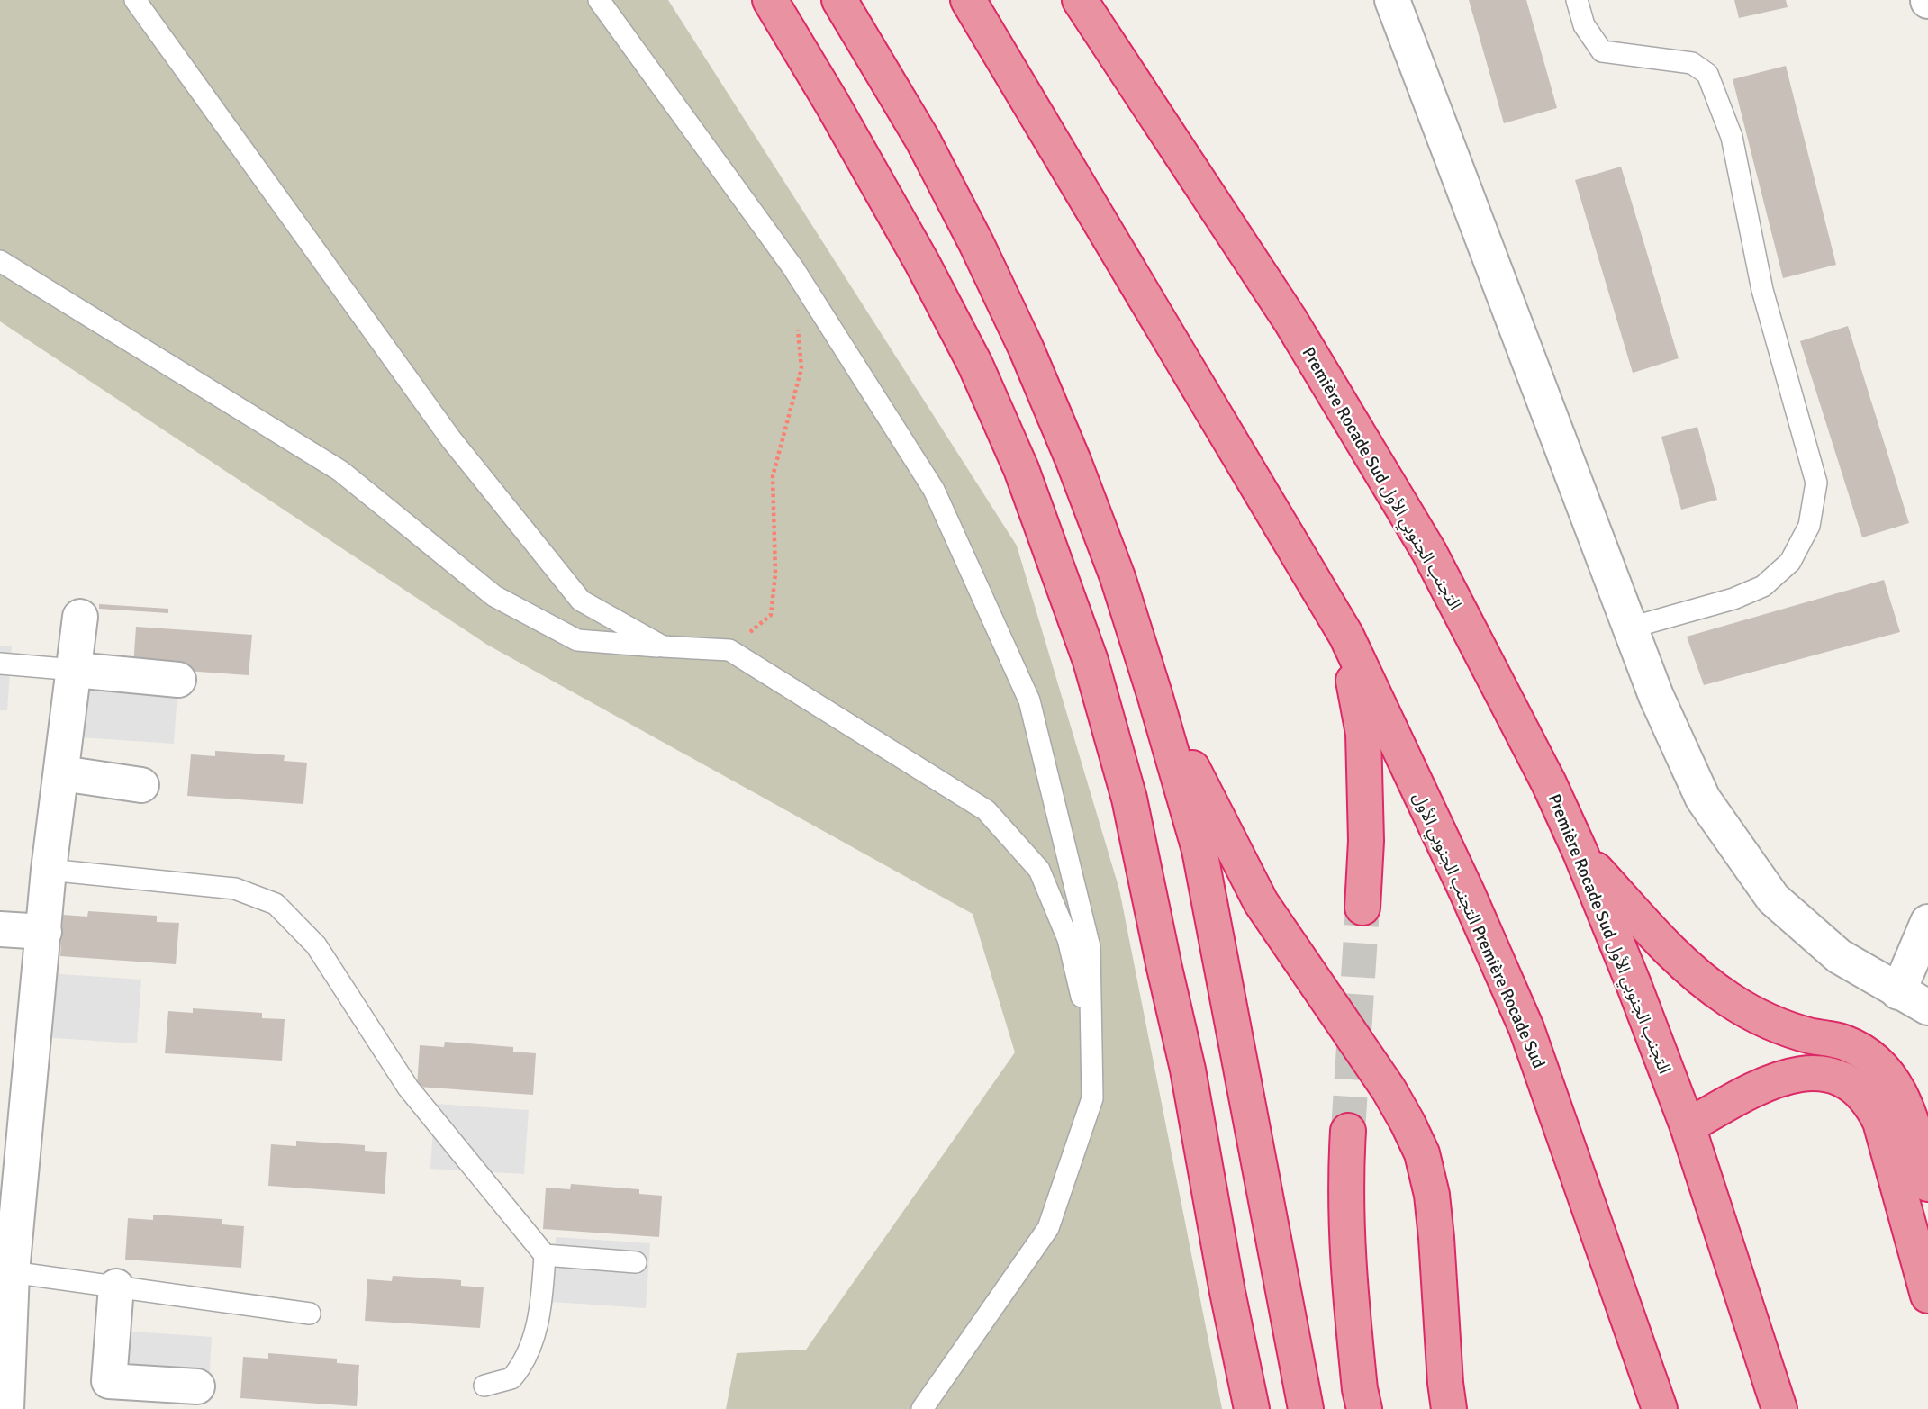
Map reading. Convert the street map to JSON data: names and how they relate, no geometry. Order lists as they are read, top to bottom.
{
  "streets": {
    "highway": ["Première Rocade Sud التجنب الجنوبي الأول", "التجنب الجنوبي الأول Première Rocade Sud"]
  }
}
